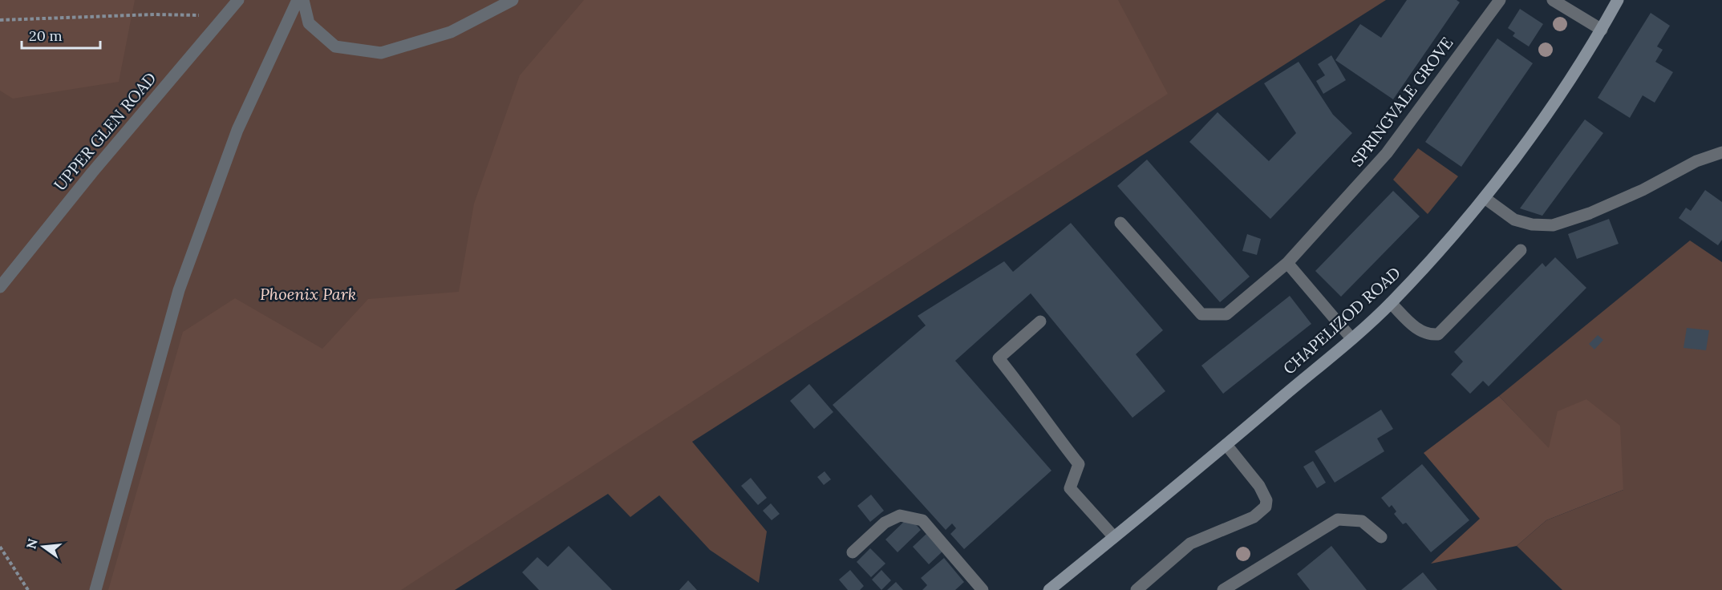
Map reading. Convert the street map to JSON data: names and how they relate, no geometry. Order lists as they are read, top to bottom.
{
  "streets": {
    "main road": ["CHAPELIZOD ROAD"],
    "street": ["SPRINGVALE GROVE", "UPPER GLEN ROAD"]
  },
  "parks": ["Phoenix Park"],
  "scale_bar": "20 m",
  "north": "left"
}
